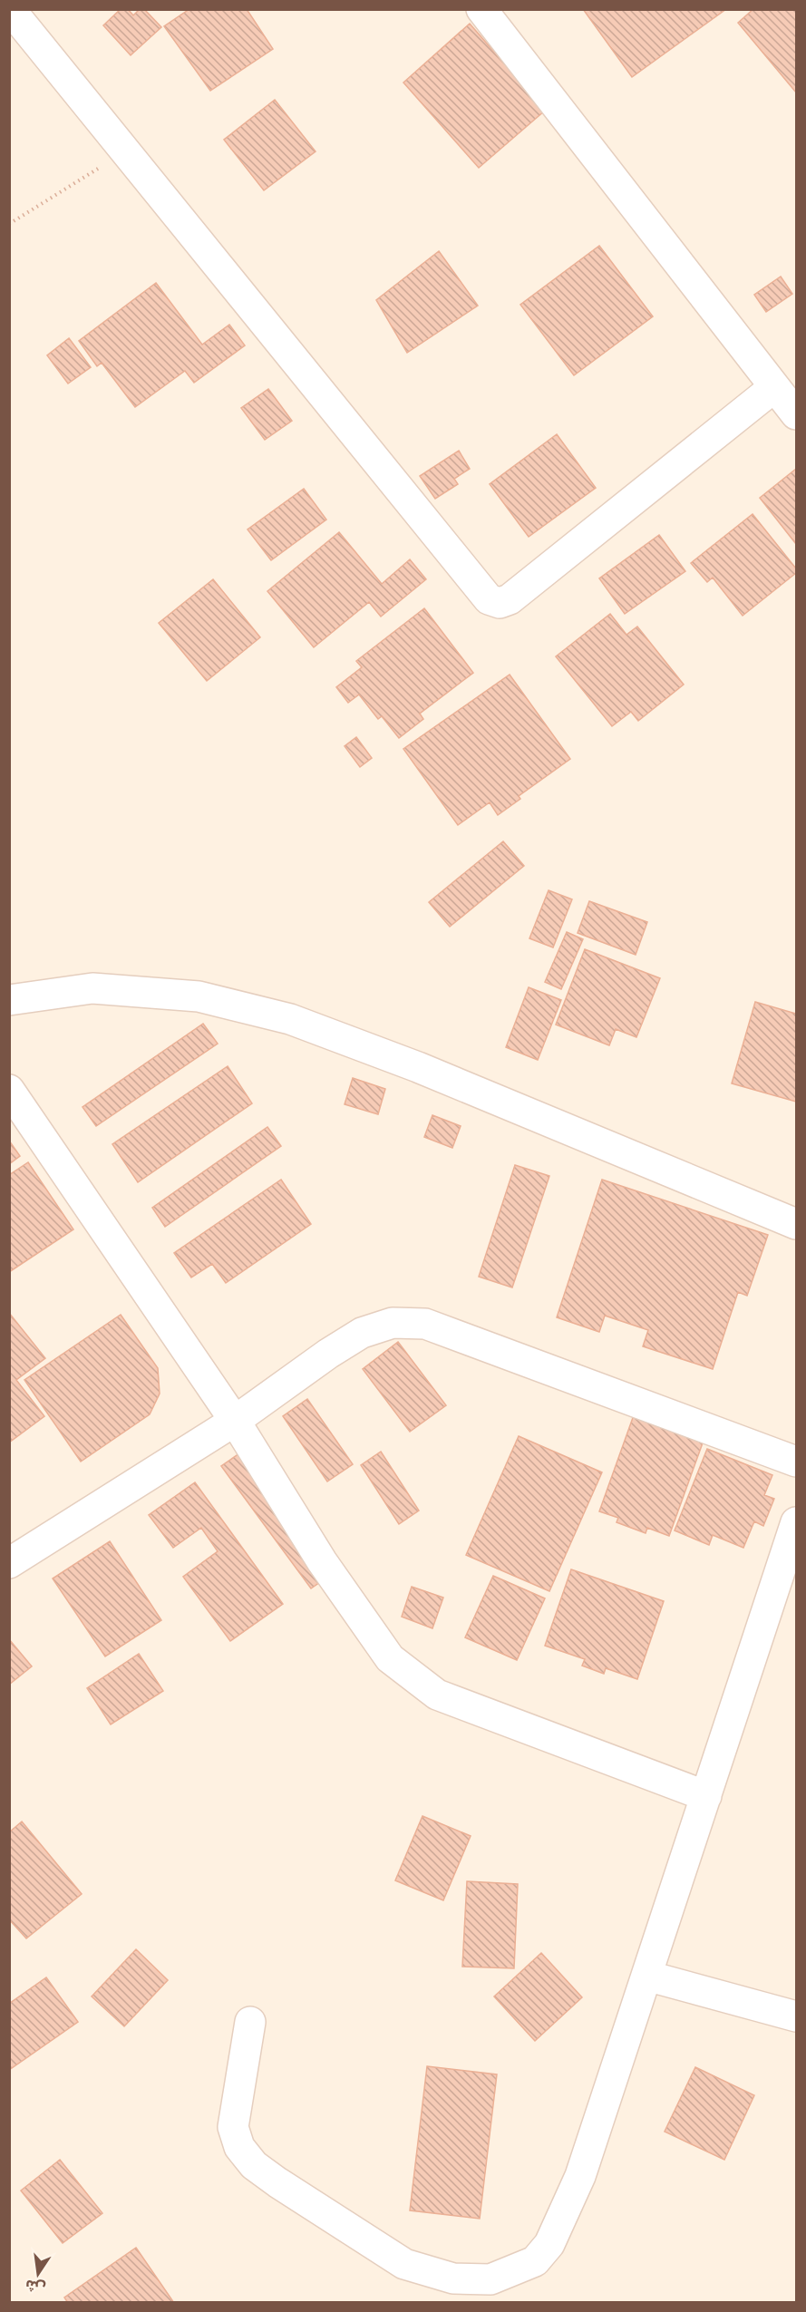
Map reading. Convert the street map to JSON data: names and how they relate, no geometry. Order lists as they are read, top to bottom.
{
  "north": "bottom"
}
